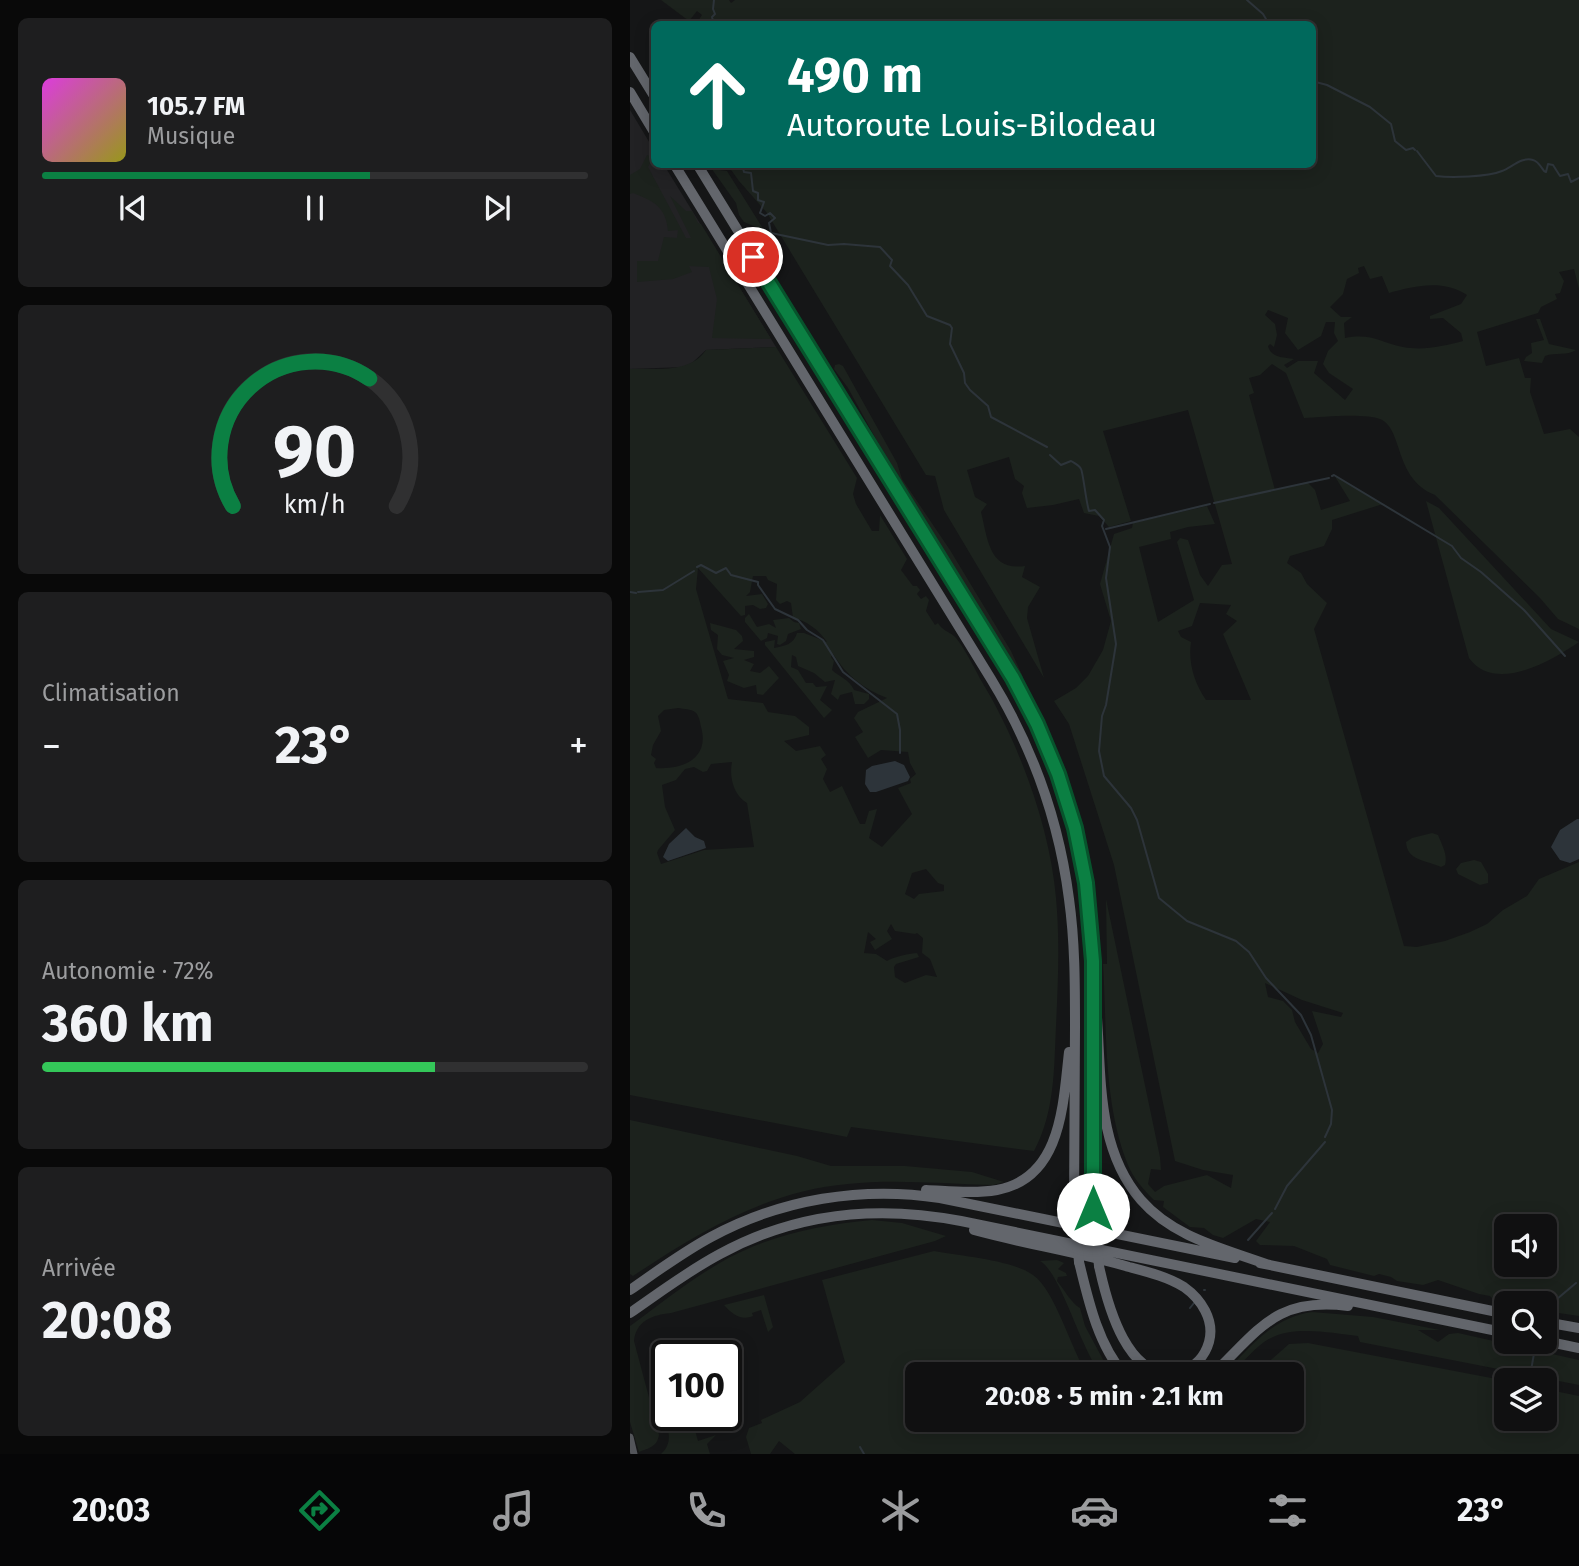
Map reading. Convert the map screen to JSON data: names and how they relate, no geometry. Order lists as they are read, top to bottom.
{
  "page": {
    "turn": ["490 m", "Autoroute Louis-Bilodeau"],
    "song": ["105.7 FM", "Musique"],
    "tile": [
      "Climatisation",
      ["Autonomie · 72%", "360 km"],
      ["Arrivée", "20:08"]
    ],
    "heat": ["−", "23°", "+"],
    "limit": "100",
    "trip": "20:08 · 5 min · 2.1 km",
    "tabs": ["20:03", "23°"],
    "gauge": ["90", "km/h"]
  }
}
